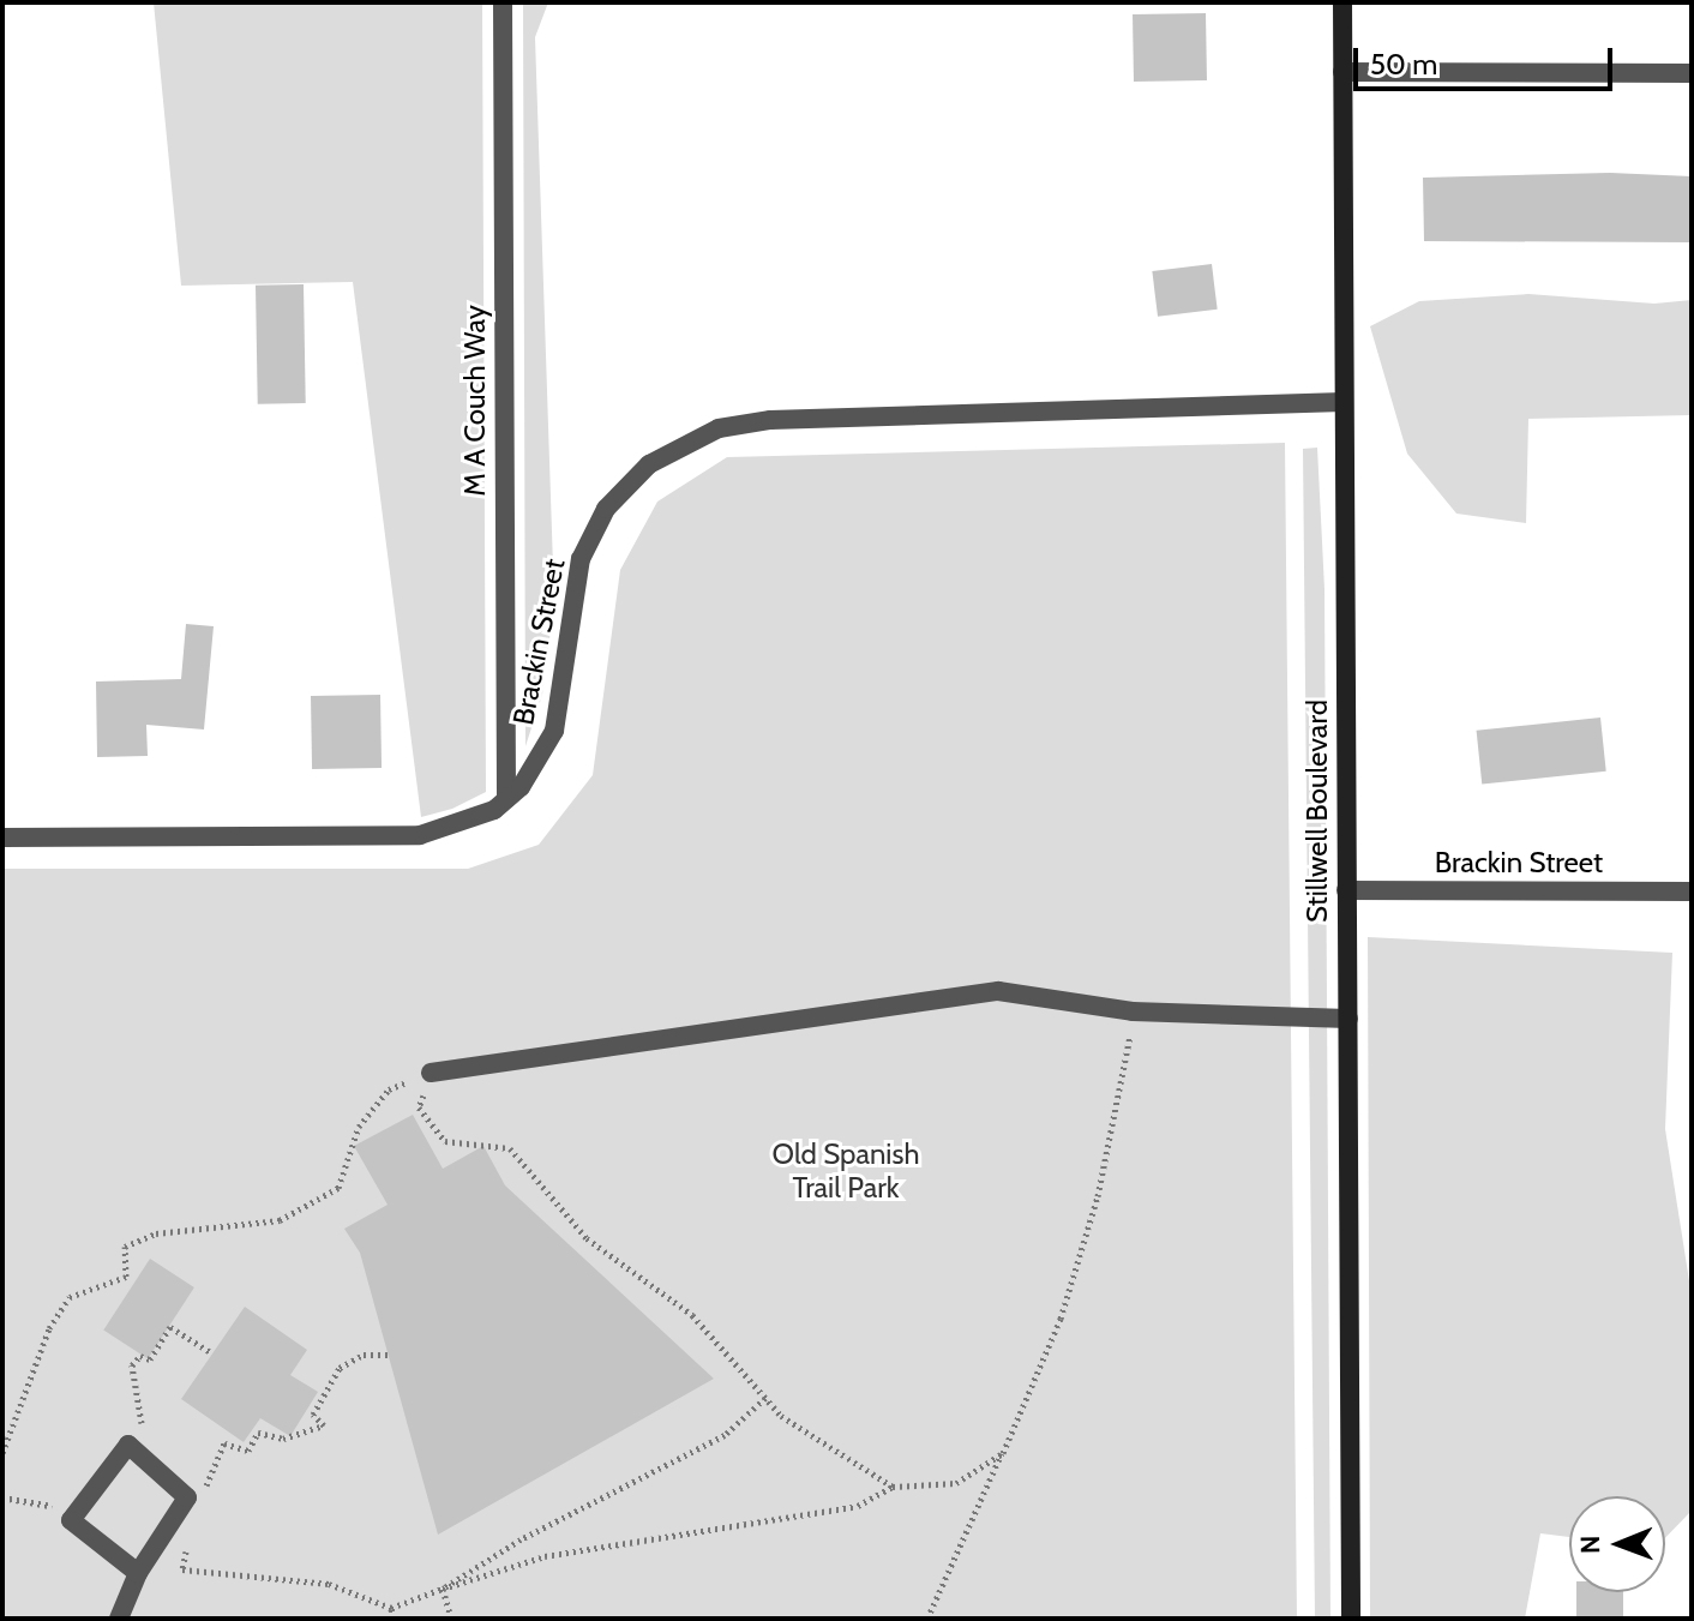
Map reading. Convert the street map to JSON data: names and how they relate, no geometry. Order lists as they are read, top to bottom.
{
  "streets": {
    "street": ["M A Couch Way", "Brackin Street", "Stillwell Boulevard"]
  },
  "crossings": [
    ["M A Couch Way", "Brackin Street"],
    ["Brackin Street", "Stillwell Boulevard"]
  ],
  "parks": ["Old Spanish Trail Park"],
  "scale_bar": "50 m",
  "north": "left"
}
